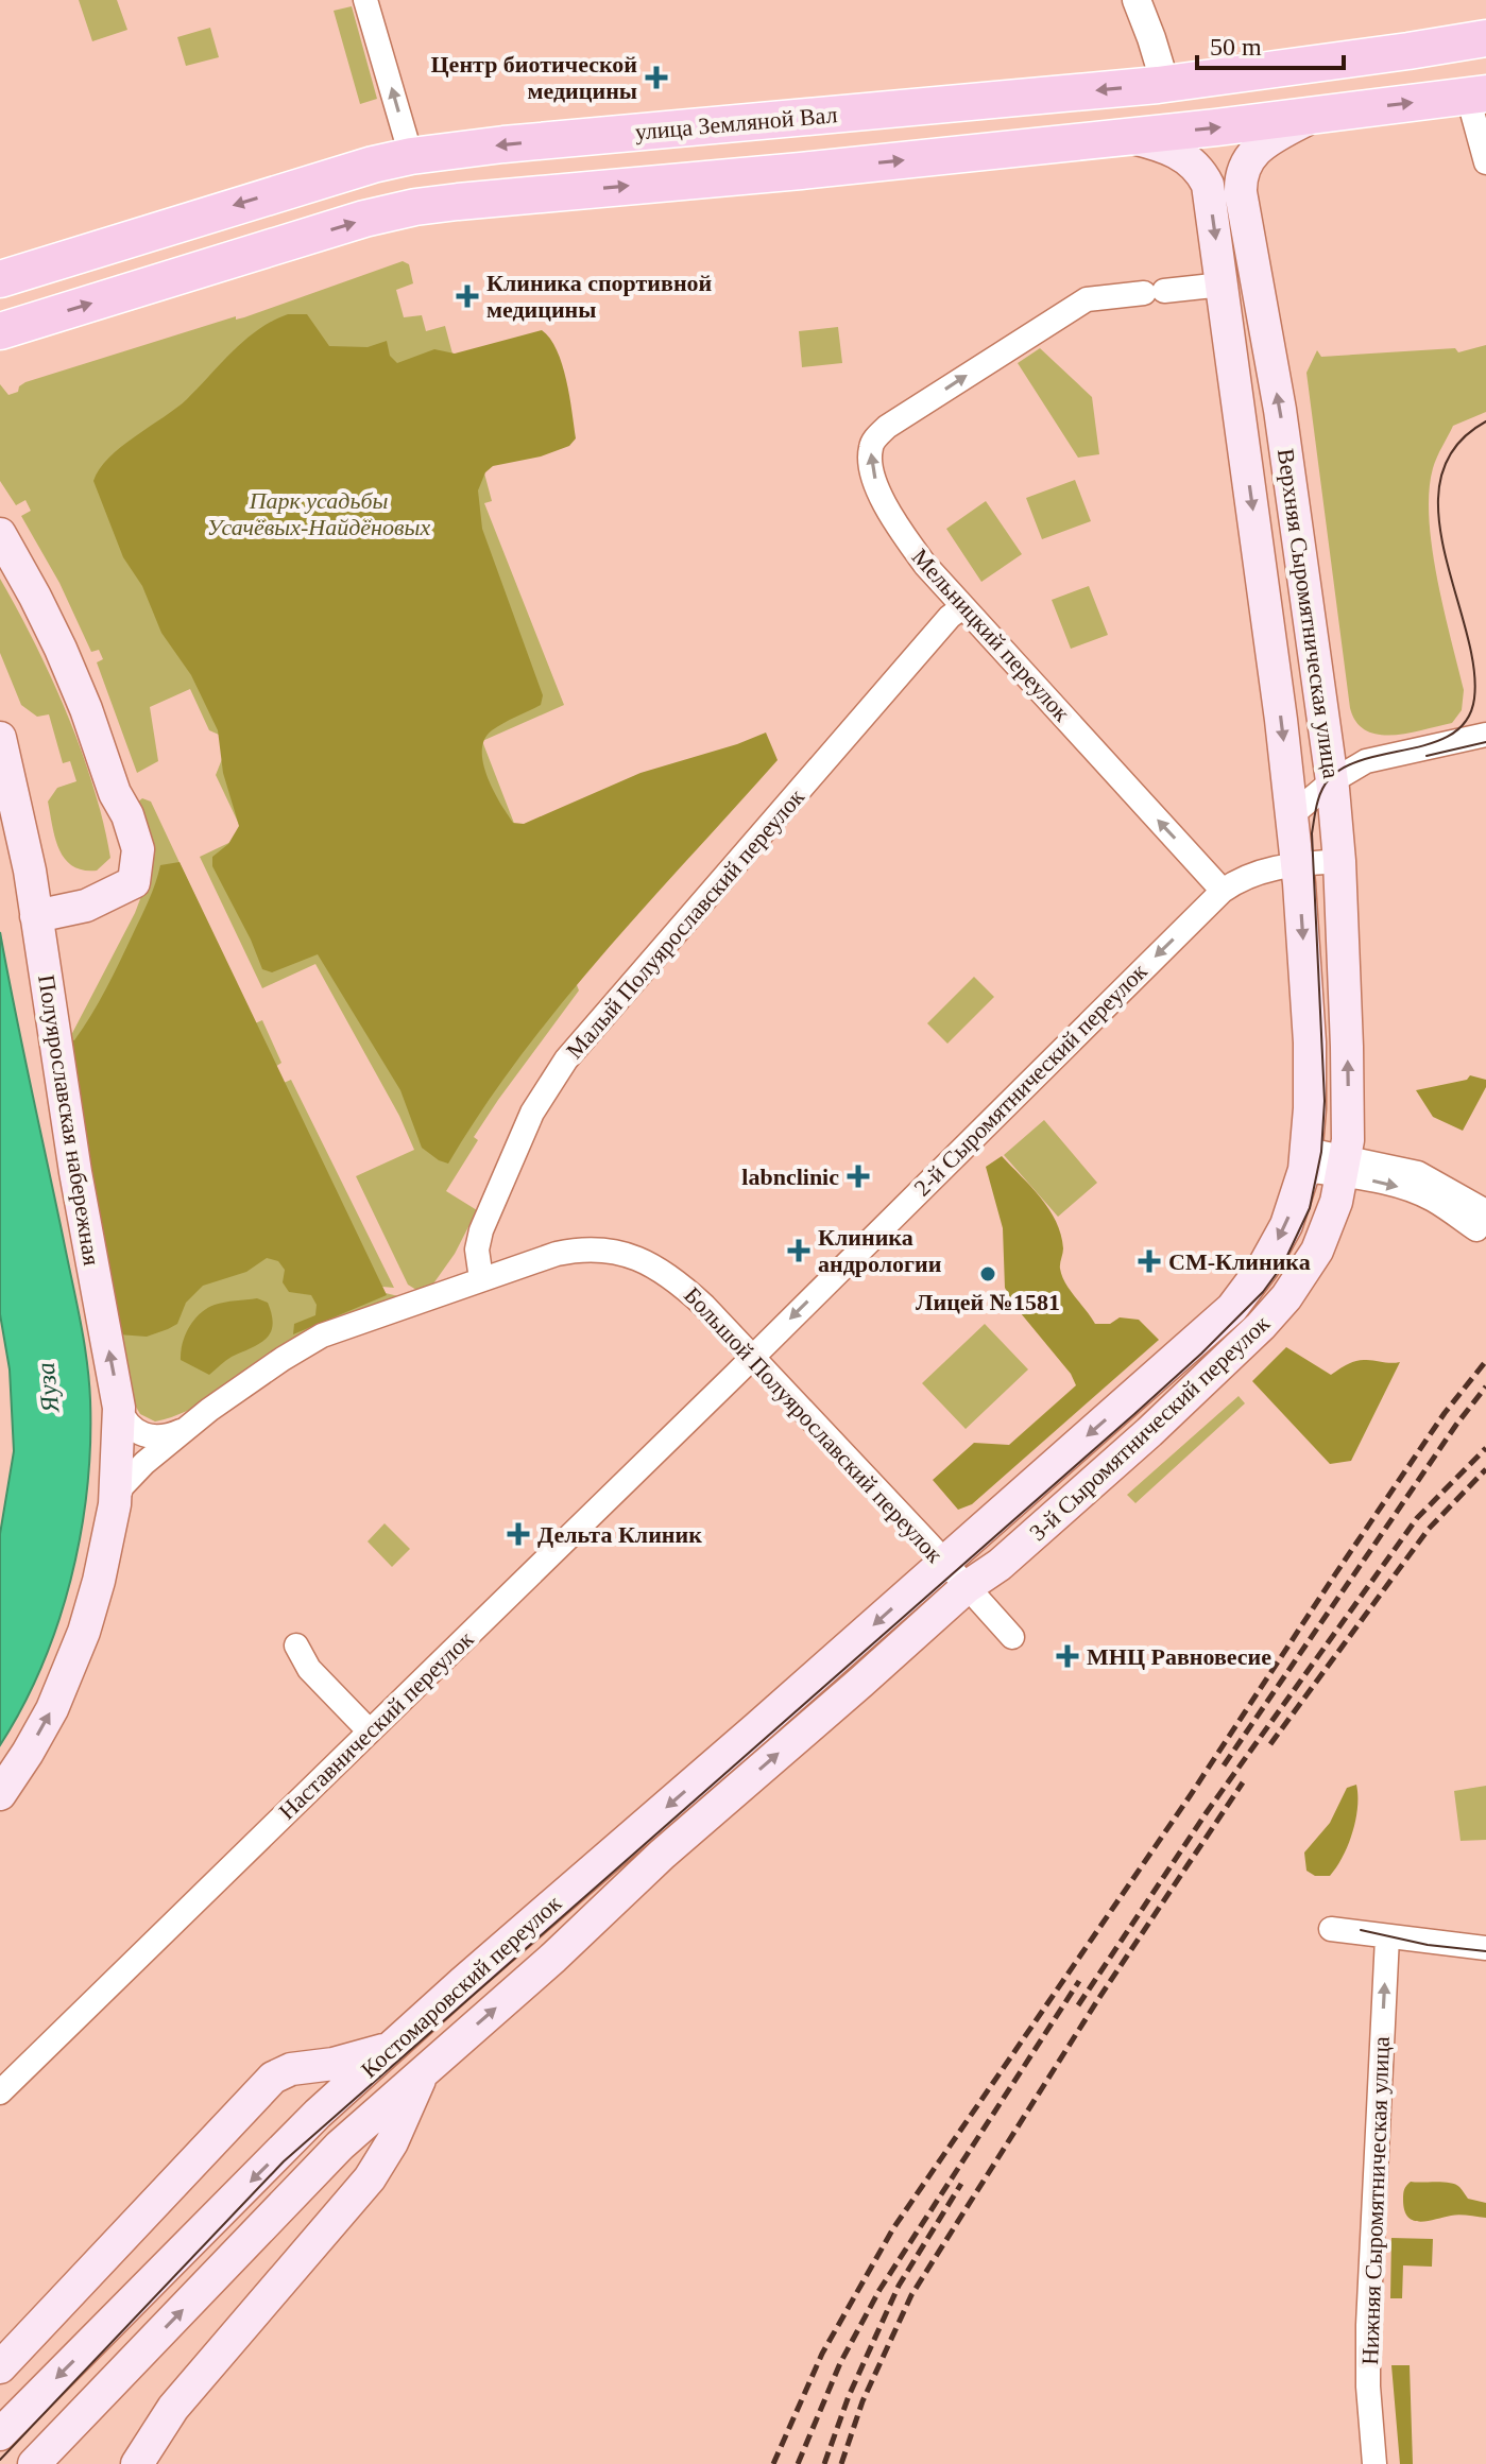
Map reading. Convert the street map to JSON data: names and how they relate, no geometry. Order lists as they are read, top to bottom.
{
  "streets": {
    "main road": [
      "улица Земляной Вал",
      "Верхняя Сыромятническая улица",
      "Полуярославская набережная",
      "3-й Сыромятнический переулок",
      "Костомаровский переулок"
    ],
    "street": [
      "Мельницкий переулок",
      "Малый Полуярославский переулок",
      "2-й Сыромятнический переулок",
      "Большой Полуярославский переулок",
      "Наставнический переулок",
      "Нижняя Сыромятническая улица"
    ]
  },
  "crossings": [
    ["Верхняя Сыромятническая улица", "Мельницкий переулок"],
    ["Верхняя Сыромятническая улица", "2-й Сыромятнический переулок"],
    ["Верхняя Сыромятническая улица", "3-й Сыромятнический переулок"],
    ["Мельницкий переулок", "Малый Полуярославский переулок"],
    ["Мельницкий переулок", "2-й Сыромятнический переулок"],
    ["Малый Полуярославский переулок", "Большой Полуярославский переулок"],
    ["2-й Сыромятнический переулок", "Большой Полуярославский переулок"],
    ["2-й Сыромятнический переулок", "Наставнический переулок"],
    ["Полуярославская набережная", "Большой Полуярославский переулок"],
    ["Большой Полуярославский переулок", "3-й Сыромятнический переулок"],
    ["Большой Полуярославский переулок", "Наставнический переулок"],
    ["Большой Полуярославский переулок", "Костомаровский переулок"],
    ["3-й Сыромятнический переулок", "Костомаровский переулок"]
  ],
  "one_way": ["2-й Сыромятнический переулок", "Полуярославская набережная", "Нижняя Сыромятническая улица"],
  "water": ["Яуза"],
  "parks": ["Парк усадьбы Усачёвых-Найдёновых"],
  "places": {
    "health": [
      "Центр биотической медицины",
      "Клиника спортивной медицины",
      "labnclinic",
      "Клиника андрологии",
      "СМ-Клиника",
      "Дельта Клиник",
      "МНЦ Равновесие"
    ],
    "other": ["Лицей №1581"]
  },
  "scale_bar": "50 m"
}
